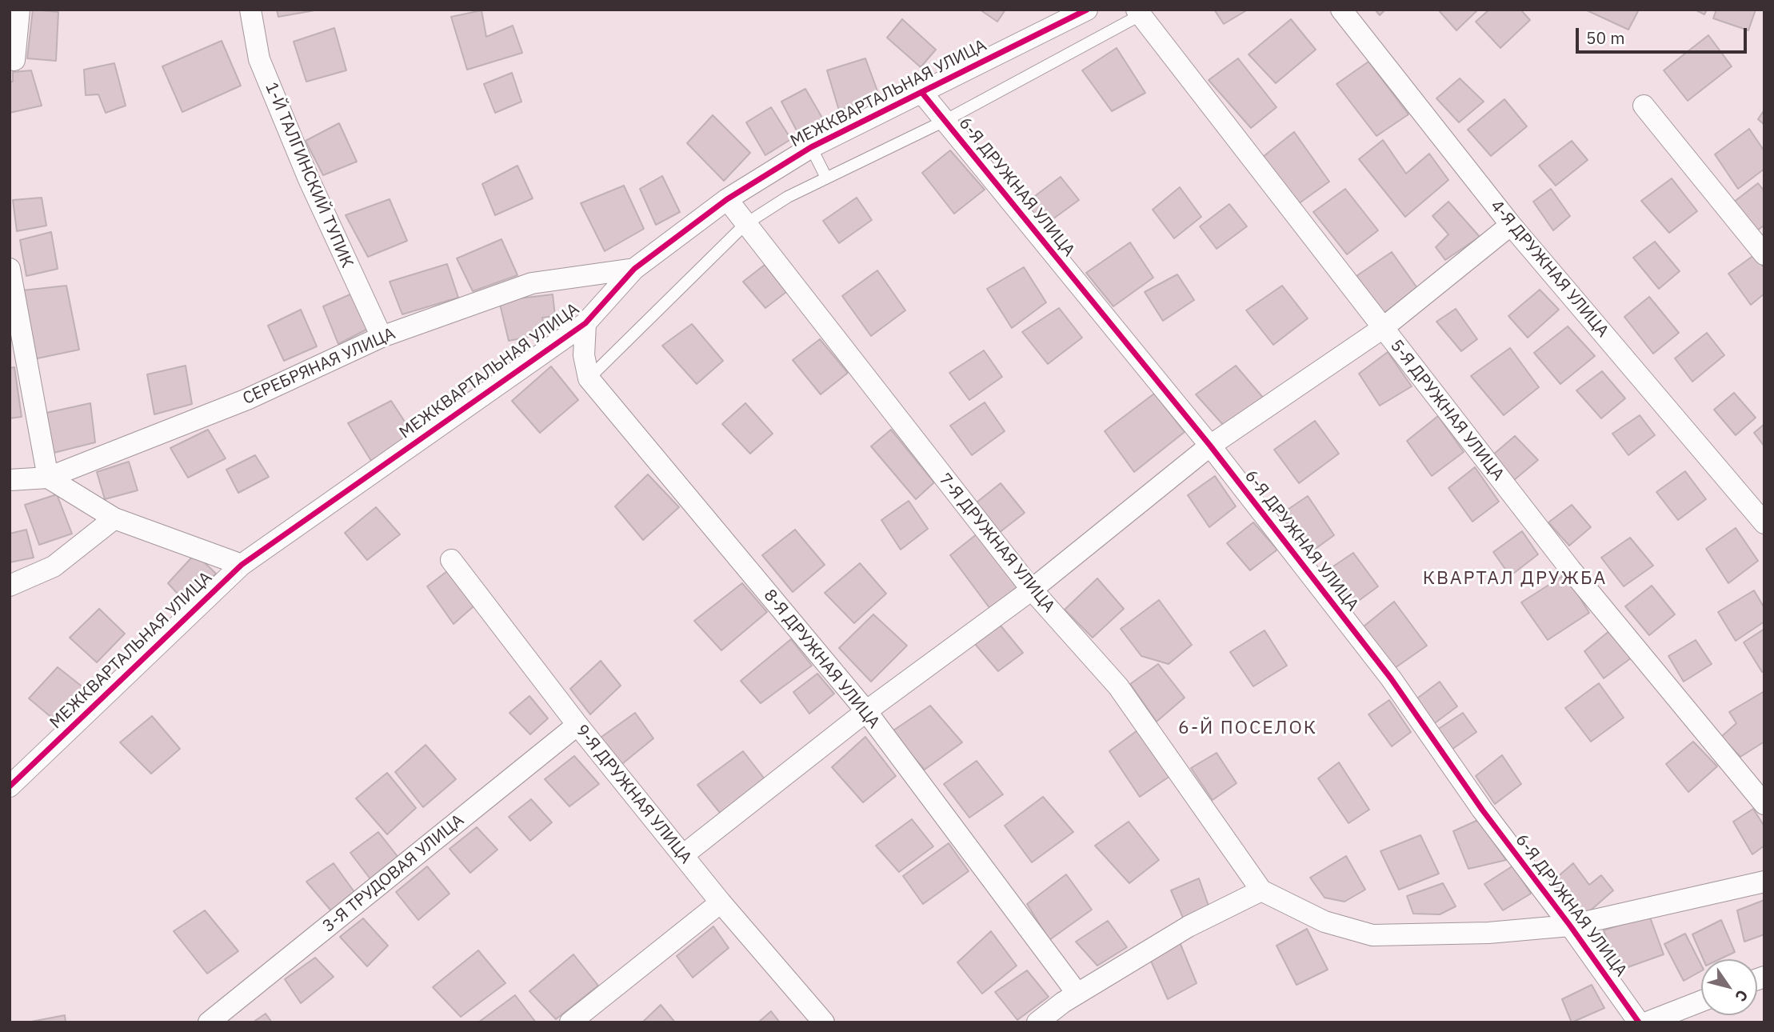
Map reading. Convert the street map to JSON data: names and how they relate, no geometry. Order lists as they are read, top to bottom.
{
  "streets": {
    "street": [
      "МЕЖКВАРТАЛЬНАЯ УЛИЦА",
      "1-Й ТАЛГИНСКИЙ ТУПИК",
      "6-Я ДРУЖНАЯ УЛИЦА",
      "4-Я ДРУЖНАЯ УЛИЦА",
      "СЕРЕБРЯНАЯ УЛИЦА",
      "5-Я ДРУЖНАЯ УЛИЦА",
      "7-Я ДРУЖНАЯ УЛИЦА",
      "8-Я ДРУЖНАЯ УЛИЦА",
      "9-Я ДРУЖНАЯ УЛИЦА",
      "3-Я ТРУДОВАЯ УЛИЦА"
    ]
  },
  "crossings": [
    ["МЕЖКВАРТАЛЬНАЯ УЛИЦА", "6-Я ДРУЖНАЯ УЛИЦА"],
    ["МЕЖКВАРТАЛЬНАЯ УЛИЦА", "СЕРЕБРЯНАЯ УЛИЦА"],
    ["МЕЖКВАРТАЛЬНАЯ УЛИЦА", "7-Я ДРУЖНАЯ УЛИЦА"],
    ["1-Й ТАЛГИНСКИЙ ТУПИК", "СЕРЕБРЯНАЯ УЛИЦА"],
    ["9-Я ДРУЖНАЯ УЛИЦА", "3-Я ТРУДОВАЯ УЛИЦА"]
  ],
  "districts": ["КВАРТАЛ ДРУЖБА", "6-Й ПОСЕЛОК"],
  "scale_bar": "50 m",
  "north": "bottom right"
}
